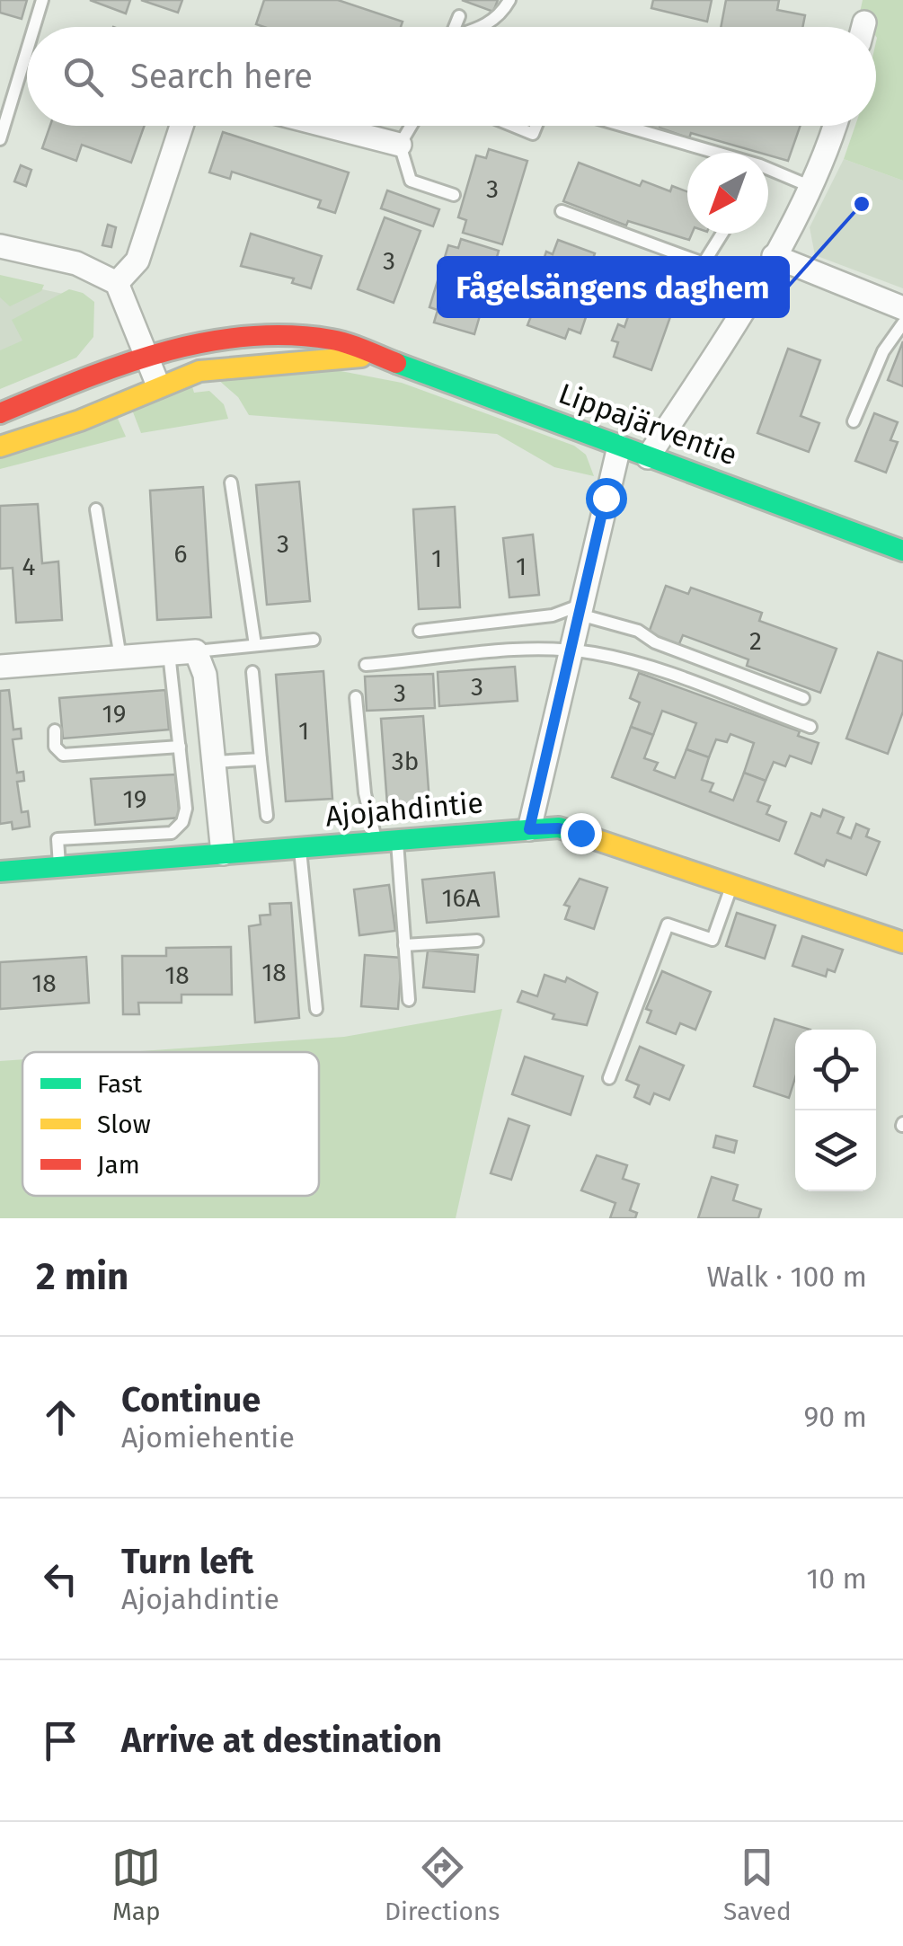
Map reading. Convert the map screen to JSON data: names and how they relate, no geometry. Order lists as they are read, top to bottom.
{
  "streets": {
    "main road": ["Lippajärventie", "Ajojahdintie"]
  },
  "places": ["Fågelsängens daghem"],
  "house_numbers": [
    "3",
    "3",
    "3",
    "6",
    "1",
    "4",
    "1",
    "2",
    "3",
    "3",
    "19",
    "1",
    "3b",
    "19",
    "16A",
    "18",
    "18",
    "18"
  ],
  "legend": ["Fast", "Slow", "Jam"],
  "north": "bottom left",
  "page": {
    "search": "Search here",
    "heading": ["2 min", "Walk · 100 m"],
    "list": [
      ["Continue", "Ajomiehentie", "90 m"],
      ["Turn left", "Ajojahdintie", "10 m"],
      "Arrive at destination"
    ],
    "nav": ["Map", "Directions", "Saved"]
  }
}
